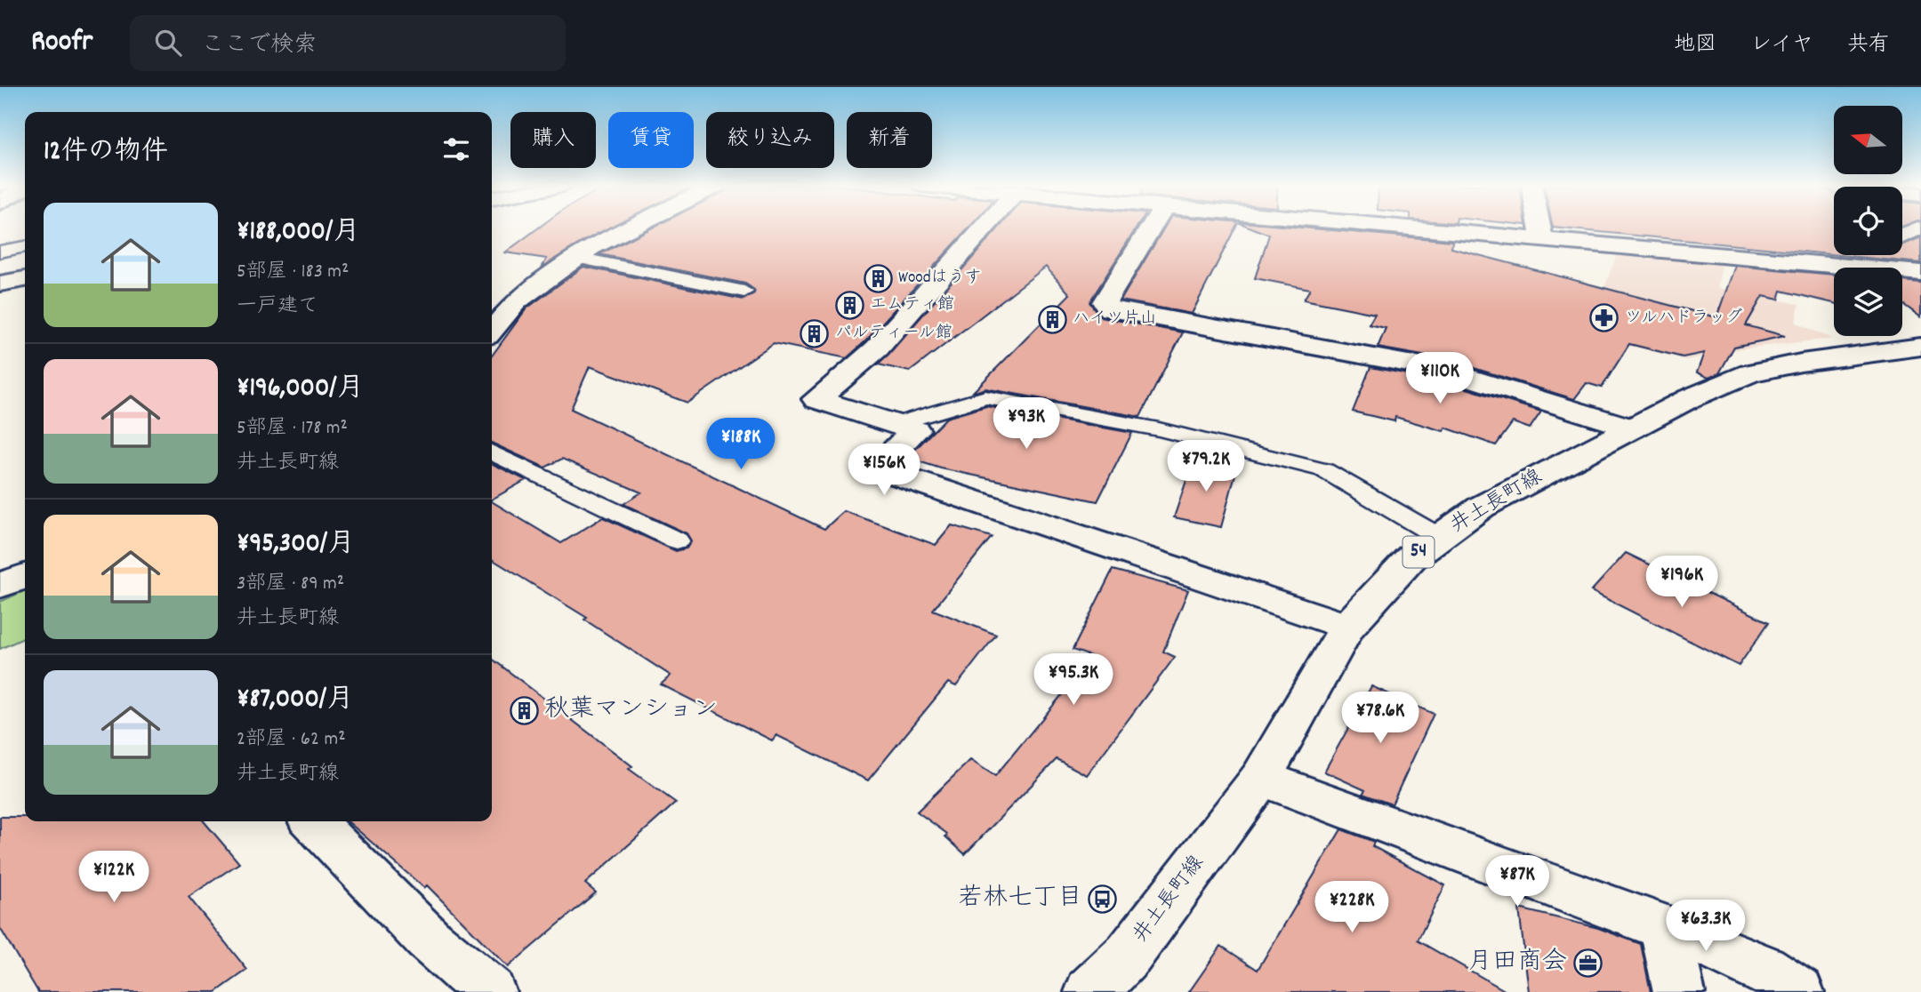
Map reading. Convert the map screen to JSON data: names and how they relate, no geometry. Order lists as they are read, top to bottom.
{
  "streets": {
    "street": ["井土長町線", "54"]
  },
  "places": {
    "building": [
      "Woodはうす",
      "エムティ館",
      "ハイツ片山",
      "パルティール館",
      "秋葉マンション"
    ],
    "pharmacy": ["ツルハドラッグ"],
    "bus stop": ["若林七丁目"],
    "office": ["月田商会"]
  },
  "north": "left",
  "page": {
    "header": "Roofr",
    "search": "ここで検索",
    "nav": ["地図", "レイヤ", "共有"],
    "chip": [
      "購入",
      "賃貸",
      "絞り込み",
      "新着"
    ],
    "heading": "12件の物件",
    "list": [
      {
        "name": "¥188,000/月",
        "note": "5部屋 · 183 m² · 一戸建て"
      },
      {
        "name": "¥196,000/月",
        "note": "5部屋 · 178 m² · 井土長町線"
      },
      {
        "name": "¥95,300/月",
        "note": "3部屋 · 89 m² · 井土長町線"
      },
      {
        "name": "¥87,000/月",
        "note": "2部屋 · 62 m² · 井土長町線"
      }
    ],
    "price": [
      "¥110K",
      "¥93K",
      "¥188K",
      "¥79.2K",
      "¥156K",
      "¥196K",
      "¥95.3K",
      "¥78.6K",
      "¥122K",
      "¥87K",
      "¥228K",
      "¥63.3K"
    ]
  }
}
